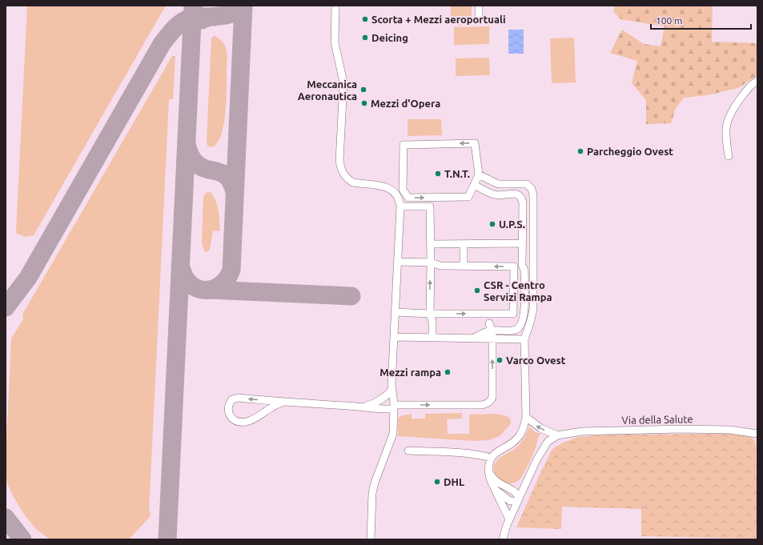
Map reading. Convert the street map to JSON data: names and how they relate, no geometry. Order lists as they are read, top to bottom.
{
  "streets": {
    "street": ["Via della Salute"]
  },
  "places": [
    "Scorta + Mezzi aeroportuali",
    "Deicing",
    "Meccanica Aeronautica",
    "Mezzi d'Opera",
    "Parcheggio Ovest",
    "T.N.T.",
    "U.P.S.",
    "CSR - Centro Servizi Rampa",
    "Varco Ovest",
    "Mezzi rampa",
    "DHL"
  ],
  "scale_bar": "100 m"
}
